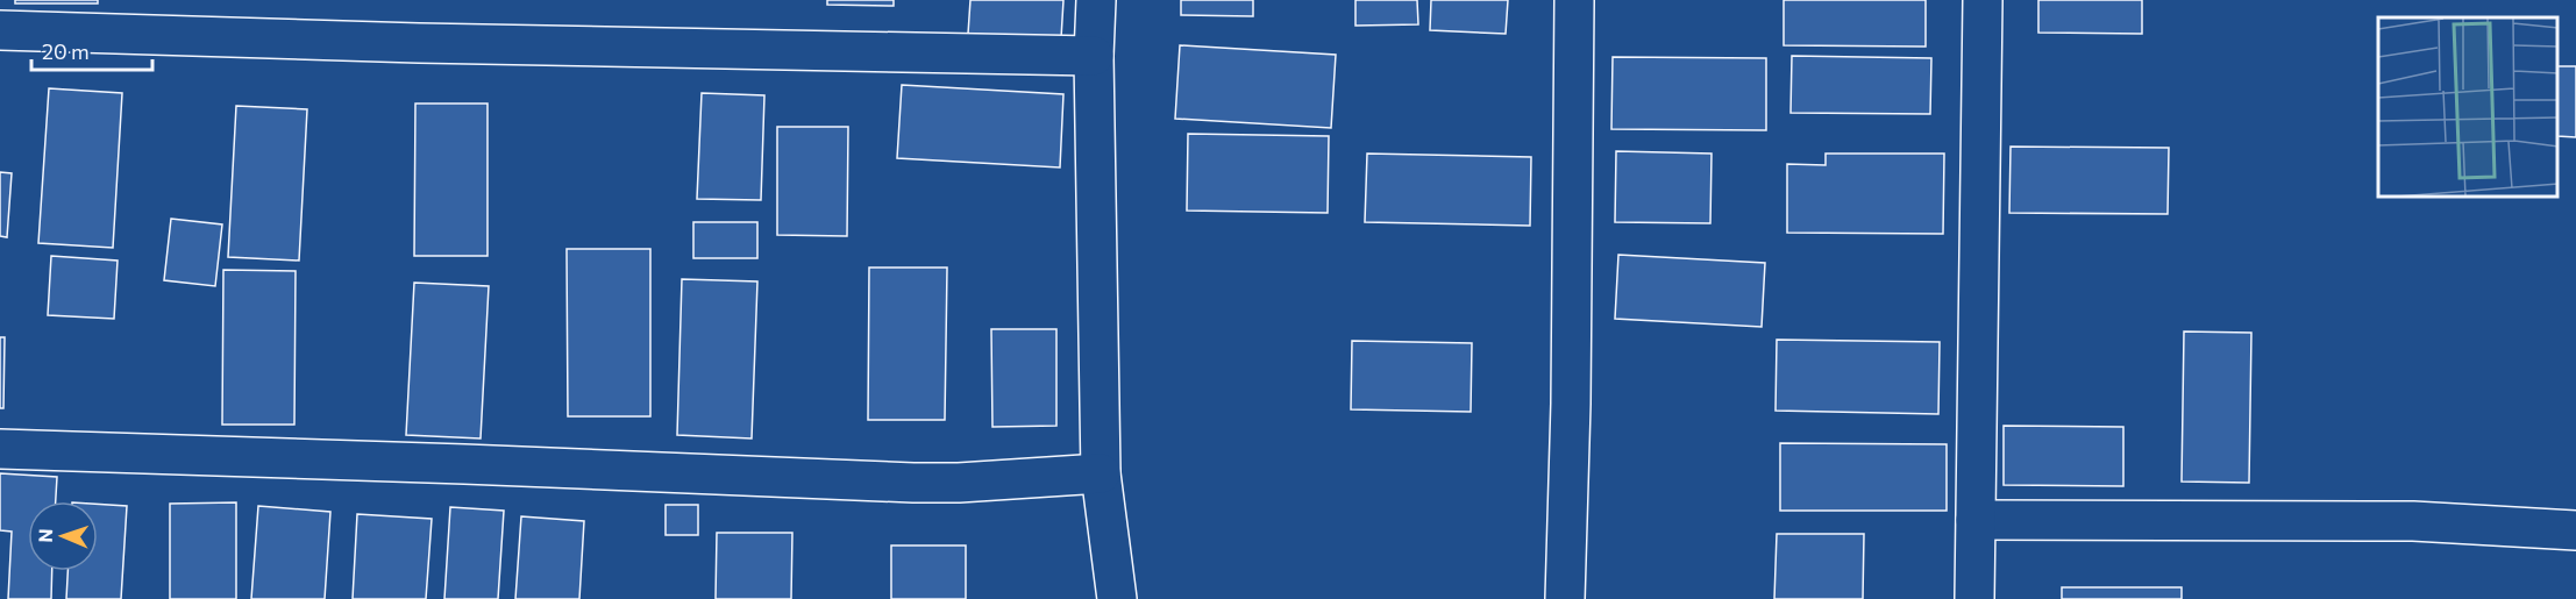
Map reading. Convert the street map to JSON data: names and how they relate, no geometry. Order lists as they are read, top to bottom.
{
  "scale_bar": "20 m",
  "north": "left"
}
